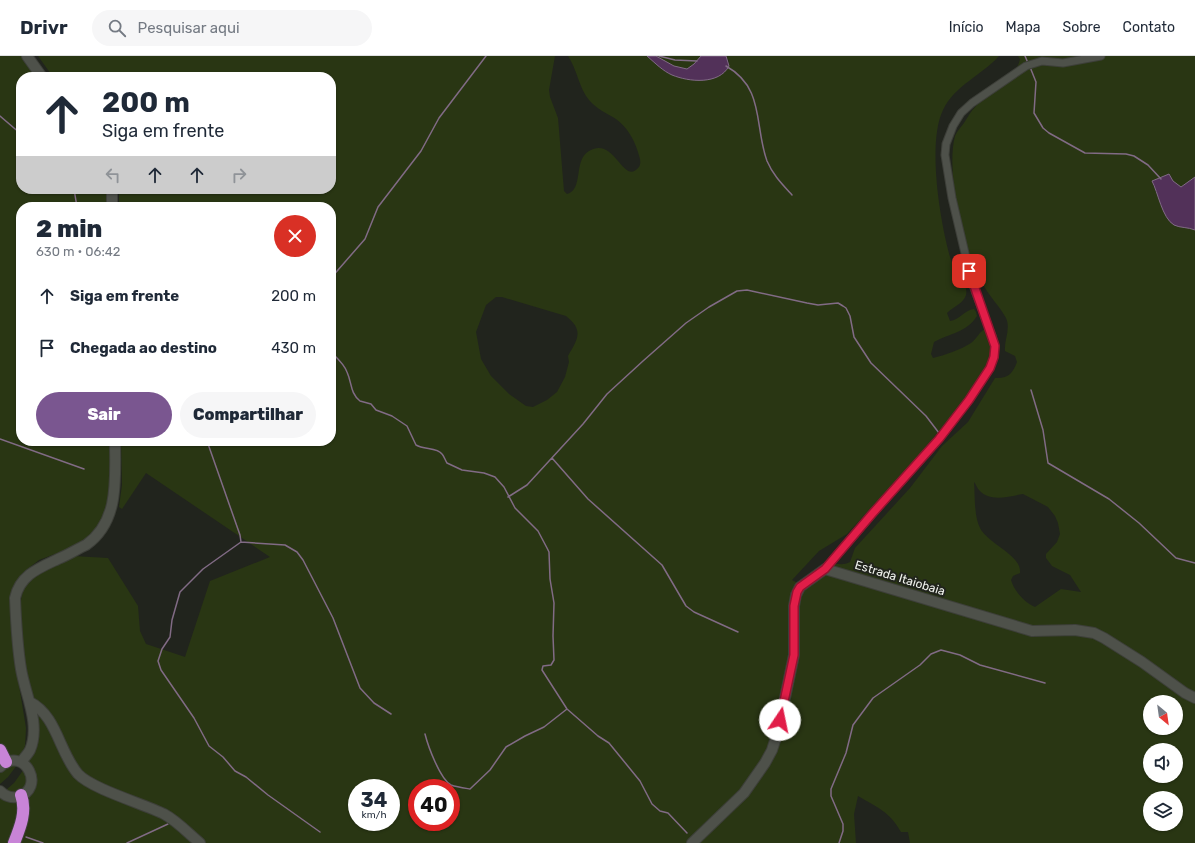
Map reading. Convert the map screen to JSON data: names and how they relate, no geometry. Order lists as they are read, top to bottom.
{
  "streets": {
    "street": ["Estrada Itaiobaia"]
  },
  "north": "bottom right",
  "page": {
    "header": "Drivr",
    "search": "Pesquisar aqui",
    "nav": [
      "Início",
      "Mapa",
      "Sobre",
      "Contato"
    ],
    "turn": ["200 m", "Siga em frente"],
    "heading": ["2 min", "630 m · 06:42"],
    "list": [
      {
        "name": "Siga em frente",
        "value": "200 m"
      },
      {
        "name": "Chegada ao destino",
        "value": "430 m"
      }
    ],
    "buttons": ["Sair", "Compartilhar"],
    "speed": "34 km/h",
    "limit": "40"
  }
}
